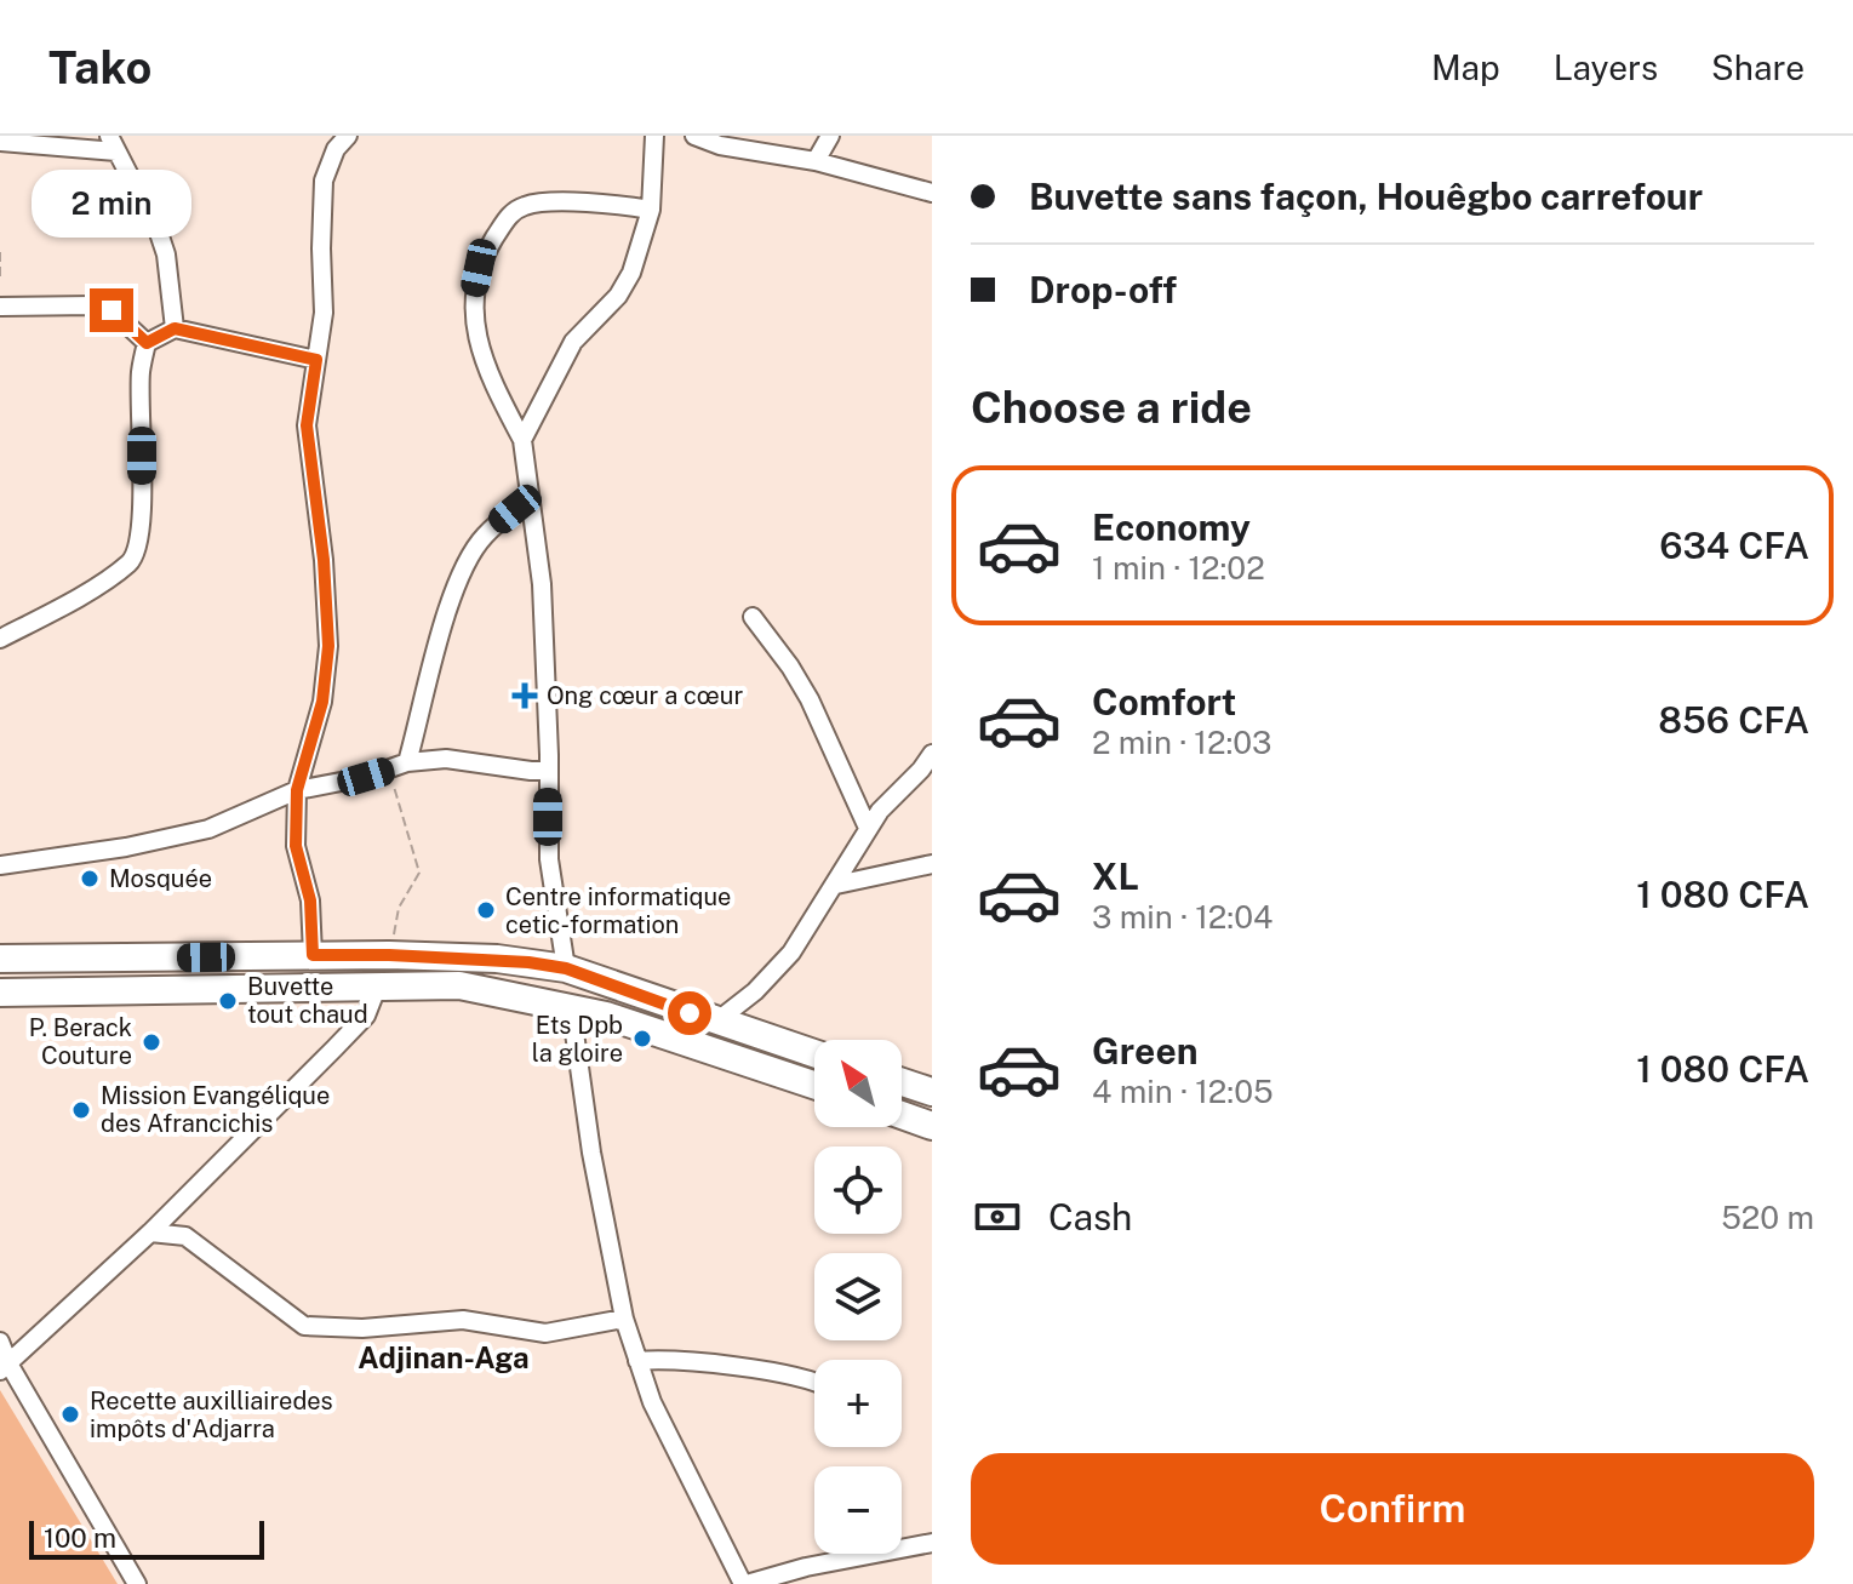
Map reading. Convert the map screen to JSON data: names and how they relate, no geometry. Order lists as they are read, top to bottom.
{
  "districts": ["Adjinan-Aga"],
  "places": {
    "health": ["Ong cœur a cœur"],
    "other": [
      "Mosquée",
      "Centre informatique cetic-formation",
      "Buvette tout chaud",
      "Ets Dpb la gloire",
      "P. Berack Couture",
      "Mission Evangélique des Afrancichis",
      "Recette auxilliairedes impôts d'Adjarra"
    ]
  },
  "scale_bar": "100 m",
  "north": "top left",
  "page": {
    "header": "Tako",
    "nav": ["Map", "Layers", "Share"],
    "banner": ["Buvette sans façon, Houêgbo carrefour", "Drop-off"],
    "bubble": "2 min",
    "heading": "Choose a ride",
    "list": [
      {
        "name": "Economy",
        "note": "1 min · 12:02",
        "value": "634 CFA"
      },
      {
        "name": "Comfort",
        "note": "2 min · 12:03",
        "value": "856 CFA"
      },
      {
        "name": "XL",
        "note": "3 min · 12:04",
        "value": "1 080 CFA"
      },
      {
        "name": "Green",
        "note": "4 min · 12:05",
        "value": "1 080 CFA"
      }
    ],
    "map_buttons": ["+", "−"],
    "pay": ["Cash", "520 m"],
    "buttons": "Confirm",
    "scale": "100 m"
  }
}
